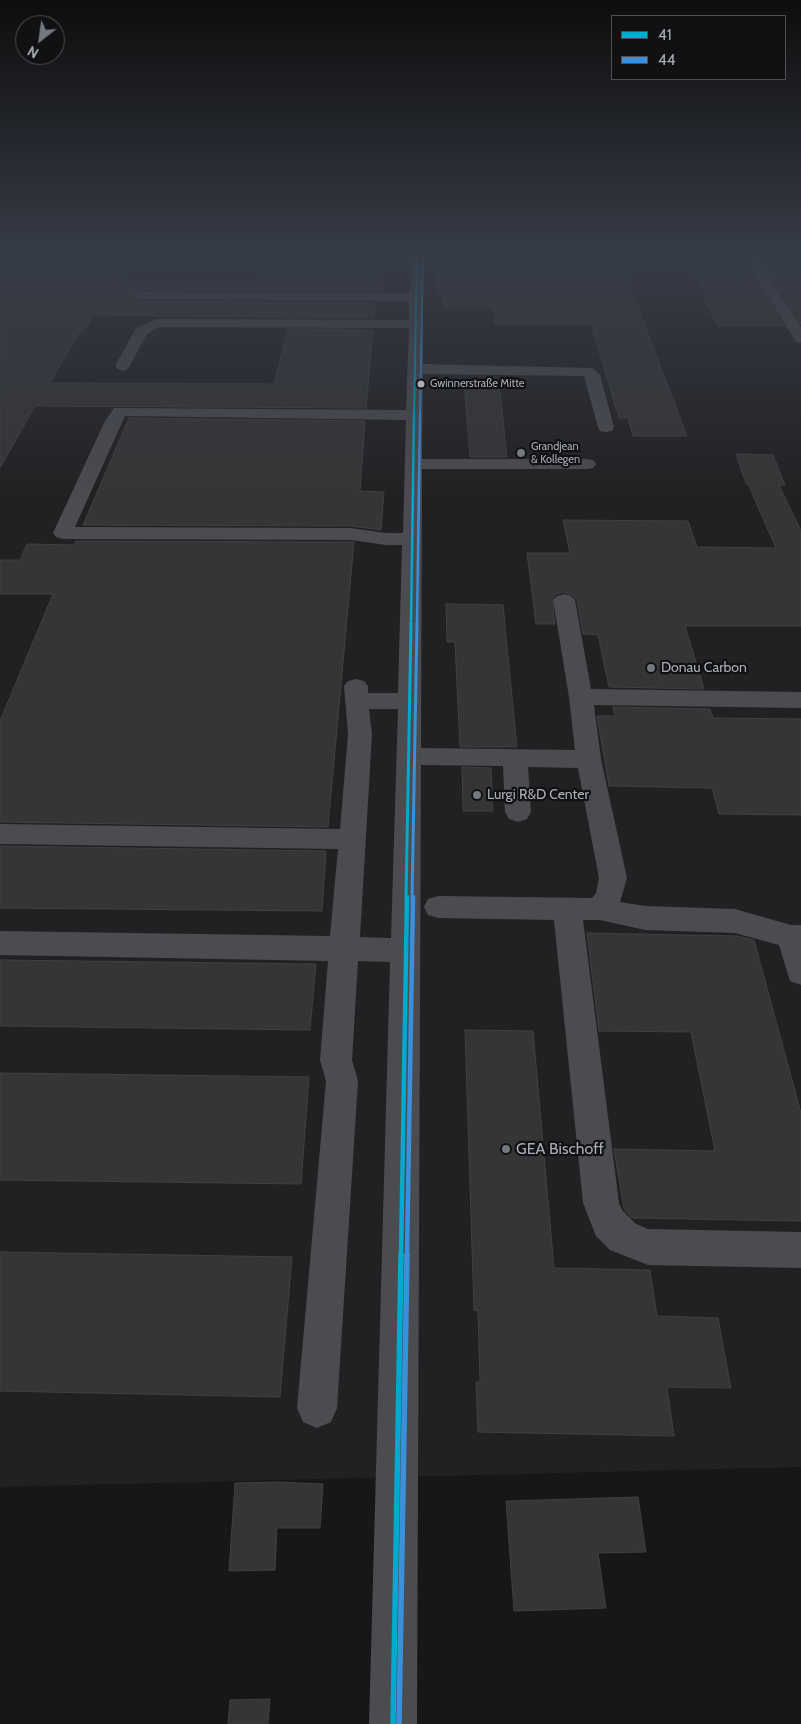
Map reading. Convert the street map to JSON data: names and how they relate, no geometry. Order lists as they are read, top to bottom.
{
  "places": [
    "Gwinnerstraße Mitte",
    "Grandjean & Kollegen",
    "Donau Carbon",
    "Lurgi R&D Center",
    "GEA Bischoff"
  ],
  "lines": ["transit line 41", "transit line 44"],
  "legend": ["41", "44"],
  "north": "bottom left"
}
